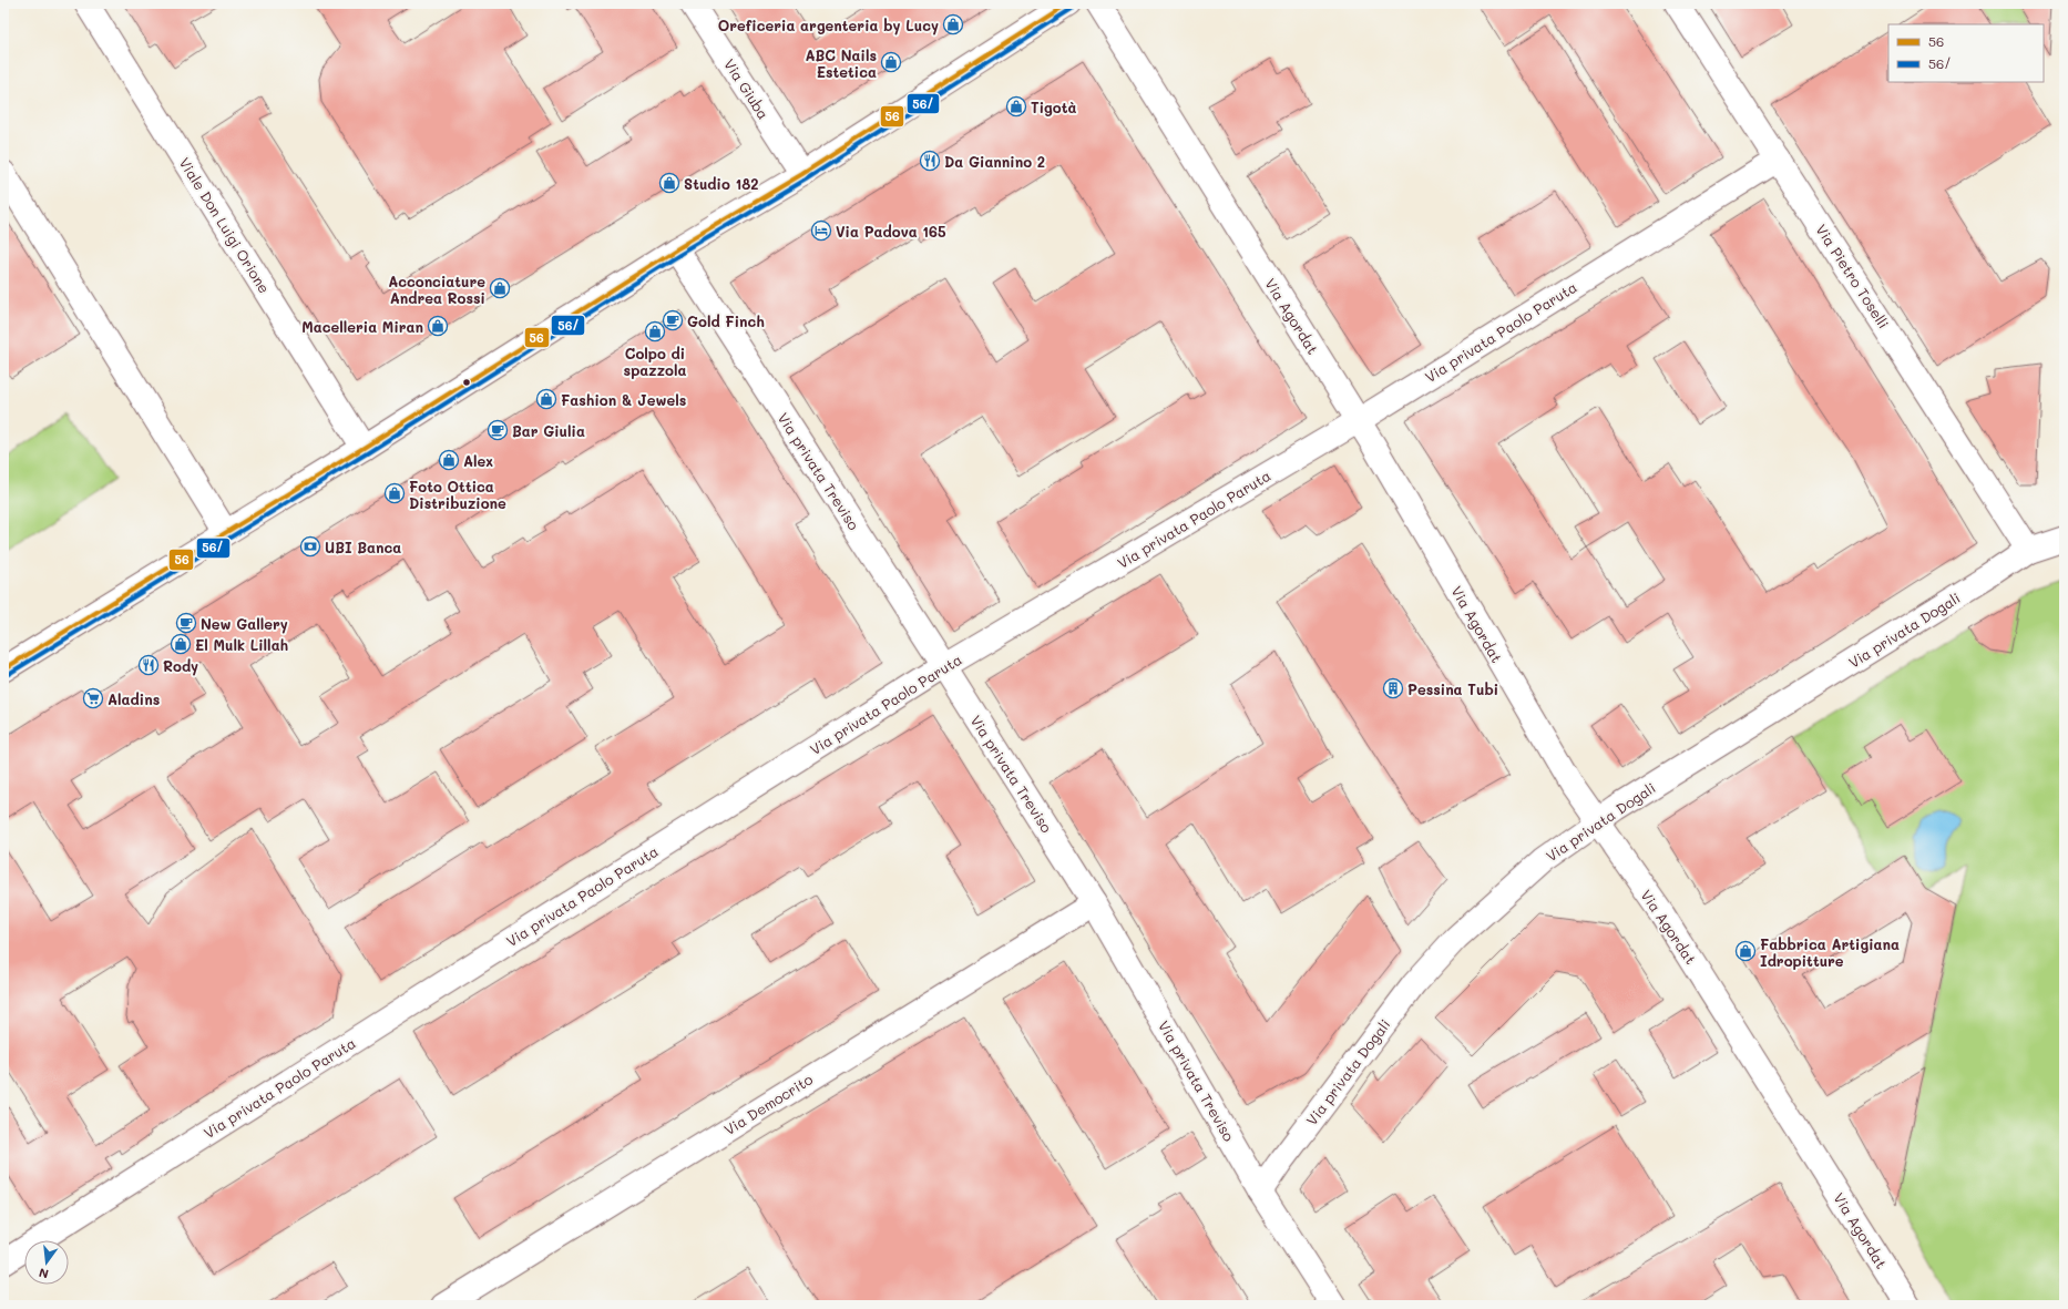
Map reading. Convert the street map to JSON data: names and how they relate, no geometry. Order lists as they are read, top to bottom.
{
  "streets": {
    "street": [
      "Via Giuba",
      "Viale Don Luigi Orione",
      "Via Pietro Toselli",
      "Via Agordat",
      "Via privata Paolo Paruta",
      "Via privata Treviso",
      "Via privata Dogali",
      "Via Democrito"
    ]
  },
  "crossings": [
    ["Via Pietro Toselli", "Via privata Paolo Paruta"],
    ["Via Pietro Toselli", "Via privata Dogali"],
    ["Via Agordat", "Via privata Paolo Paruta"],
    ["Via Agordat", "Via privata Dogali"],
    ["Via privata Paolo Paruta", "Via privata Treviso"],
    ["Via privata Treviso", "Via privata Dogali"],
    ["Via privata Treviso", "Via Democrito"]
  ],
  "places": {
    "shop": [
      "Oreficeria argenteria by Lucy",
      "ABC Nails Estetica",
      "Tigotà",
      "Studio 182",
      "Acconciature Andrea Rossi",
      "Macelleria Miran",
      "Colpo di spazzola",
      "Fashion & Jewels",
      "Alex",
      "Foto Ottica Distribuzione",
      "El Mulk Lillah",
      "Fabbrica Artigiana Idropitture"
    ],
    "restaurant": ["Da Giannino 2", "Rody"],
    "hotel": ["Via Padova 165"],
    "cafe": ["Gold Finch", "Bar Giulia", "New Gallery"],
    "bank": ["UBI Banca"],
    "building": ["Pessina Tubi"],
    "supermarket": ["Aladins"]
  },
  "lines": ["transit line 56", "transit line 56/"],
  "legend": ["56", "56/"],
  "north": "bottom"
}
